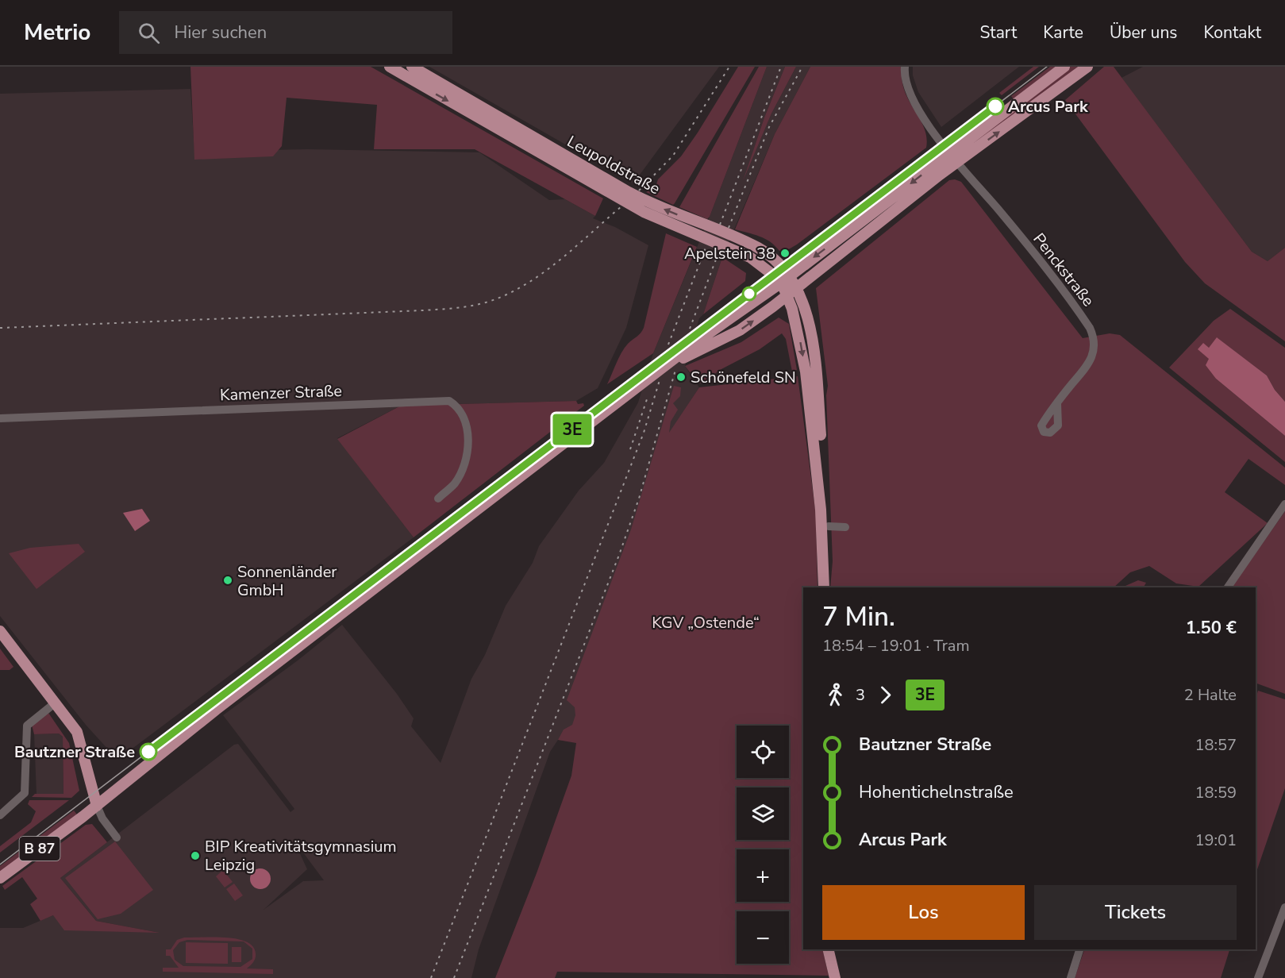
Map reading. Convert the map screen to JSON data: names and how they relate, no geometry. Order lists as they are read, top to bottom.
{
  "streets": {
    "main road": ["Leupoldstraße", "B 87"],
    "street": ["Penckstraße", "Kamenzer Straße"]
  },
  "crossings": [
    ["Leupoldstraße", "B 87"],
    ["Penckstraße", "B 87"]
  ],
  "parks": ["KGV „Ostende“"],
  "places": [
    "Arcus Park",
    "Apelstein 38",
    "Schönefeld SN",
    "Sonnenländer GmbH",
    "Bautzner Straße",
    "BIP Kreativitätsgymnasium Leipzig"
  ],
  "lines": ["tram line 3E"],
  "page": {
    "header": "Metrio",
    "search": "Hier suchen",
    "nav": [
      "Start",
      "Karte",
      "Über uns",
      "Kontakt"
    ],
    "on_map": "3E",
    "heading": ["7 Min.", "18:54 – 19:01 · Tram", "1.50 €"],
    "legs": ["3", "3E", "2 Halte"],
    "list": [
      {
        "name": "Bautzner Straße",
        "value": "18:57"
      },
      {
        "name": "Hohentichelnstraße",
        "value": "18:59"
      },
      {
        "name": "Arcus Park",
        "value": "19:01"
      }
    ],
    "map_buttons": ["+", "−"],
    "buttons": ["Los", "Tickets"]
  }
}
